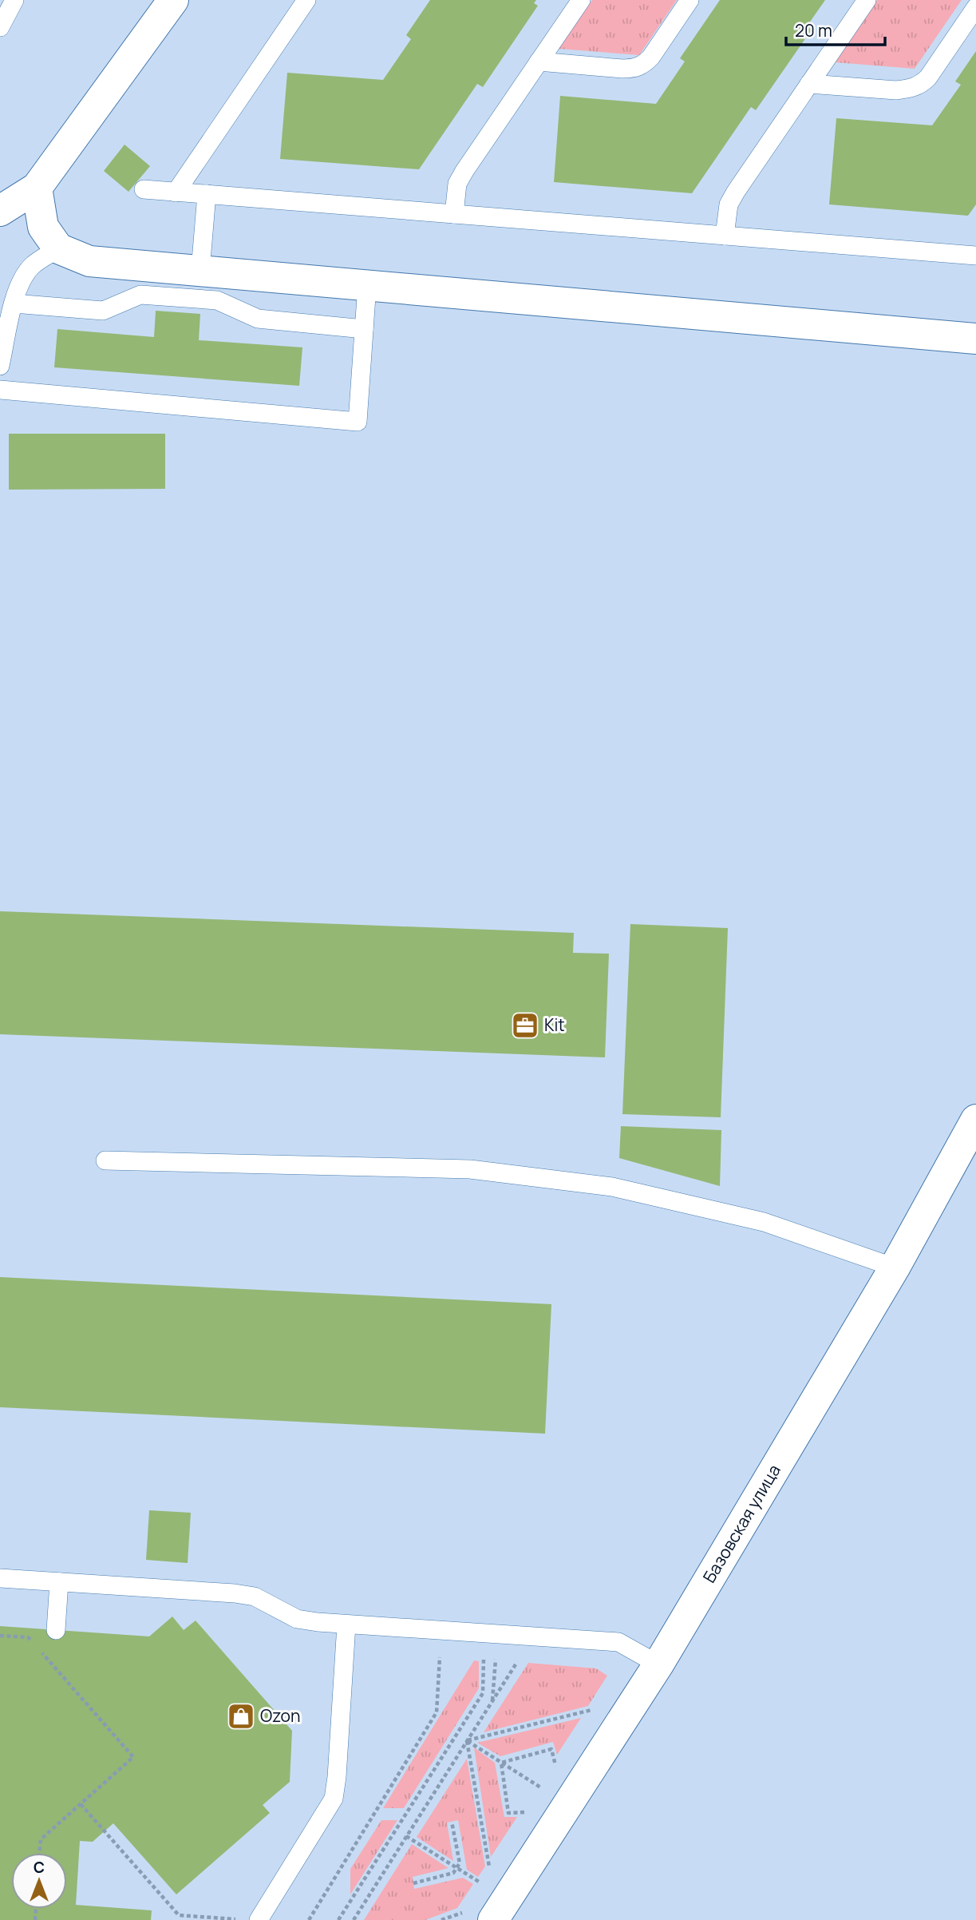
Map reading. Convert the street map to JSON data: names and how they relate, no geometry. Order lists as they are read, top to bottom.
{
  "streets": {
    "street": ["Базовская улица"]
  },
  "places": {
    "office": ["Kit"],
    "shop": ["Ozon"]
  },
  "scale_bar": "20 m",
  "north": "top"
}
